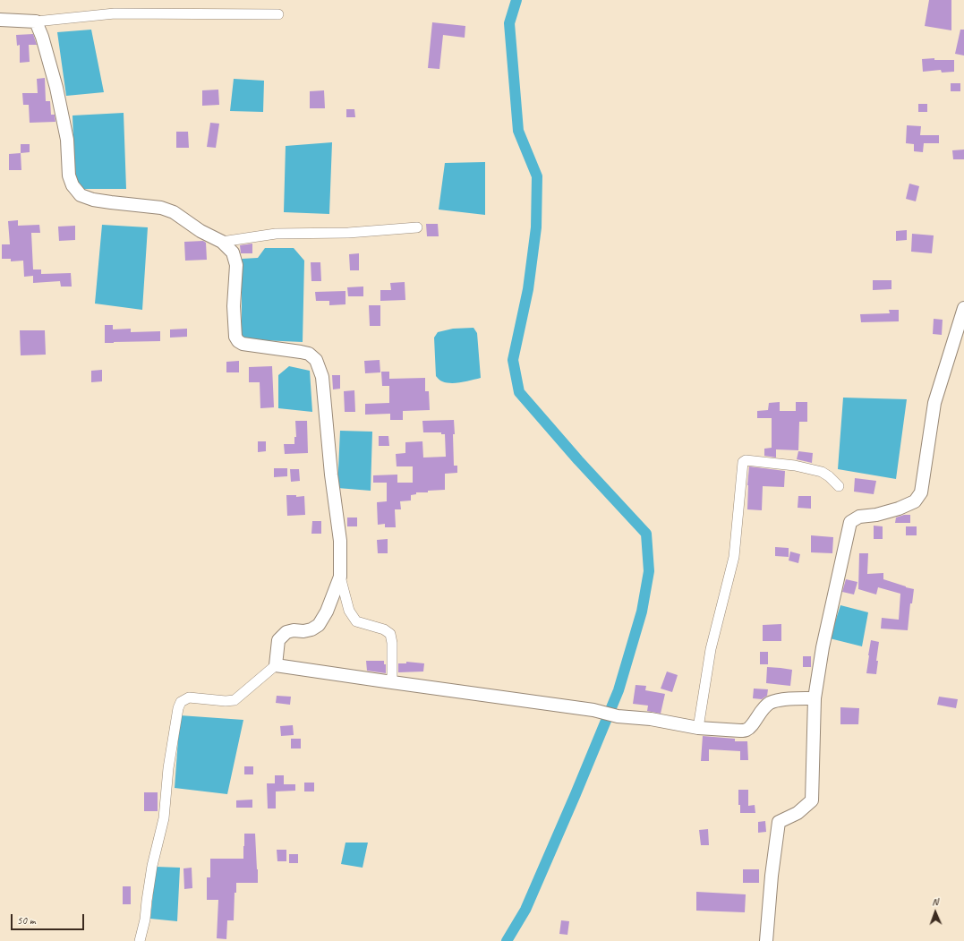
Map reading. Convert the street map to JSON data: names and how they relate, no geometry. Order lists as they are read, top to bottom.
{
  "scale_bar": "50 m",
  "north": "top"
}
